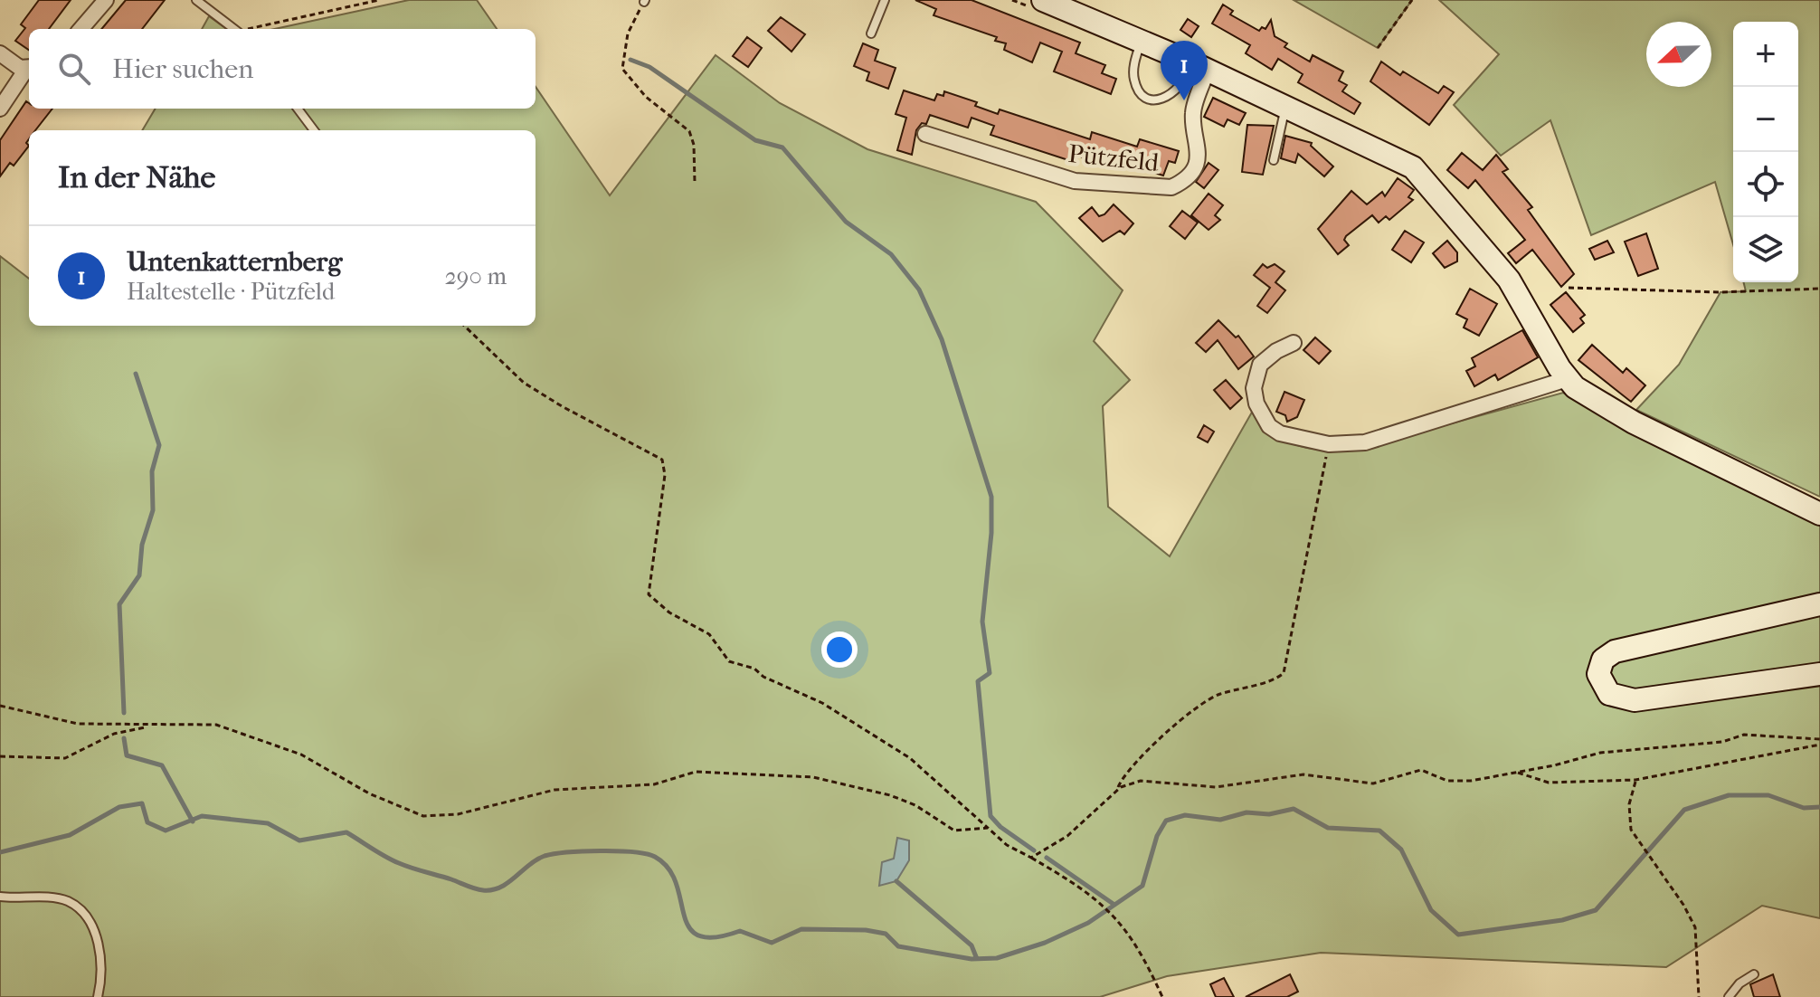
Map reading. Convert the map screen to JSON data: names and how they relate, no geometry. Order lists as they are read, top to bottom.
{
  "streets": {
    "street": ["Pützfeld"]
  },
  "north": "left",
  "page": {
    "map_buttons": ["+", "−"],
    "search": "Hier suchen",
    "pins": "1",
    "heading": "In der Nähe",
    "list": [
      {
        "mark": "1",
        "name": "Untenkatternberg",
        "note": "Haltestelle · Pützfeld",
        "value": "290 m"
      }
    ]
  }
}
